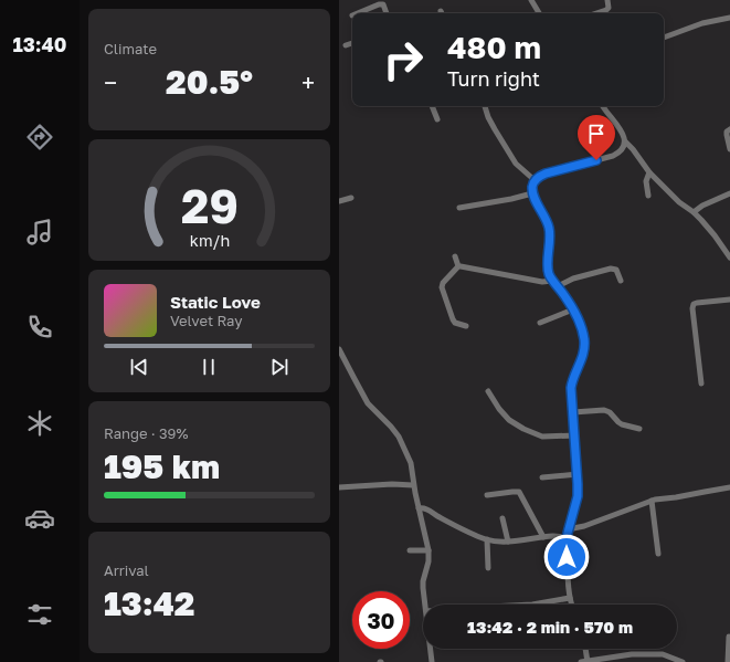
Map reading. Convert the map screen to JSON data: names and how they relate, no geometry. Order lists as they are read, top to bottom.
{
  "page": {
    "tabs": "13:40",
    "tile": [
      "Climate",
      ["Range · 39%", "195 km"],
      ["Arrival", "13:42"]
    ],
    "turn": ["480 m", "Turn right"],
    "heat": ["−", "20.5°", "+"],
    "song": ["Static Love", "Velvet Ray"],
    "limit": "30",
    "trip": "13:42 · 2 min · 570 m",
    "gauge": ["29", "km/h"]
  }
}
